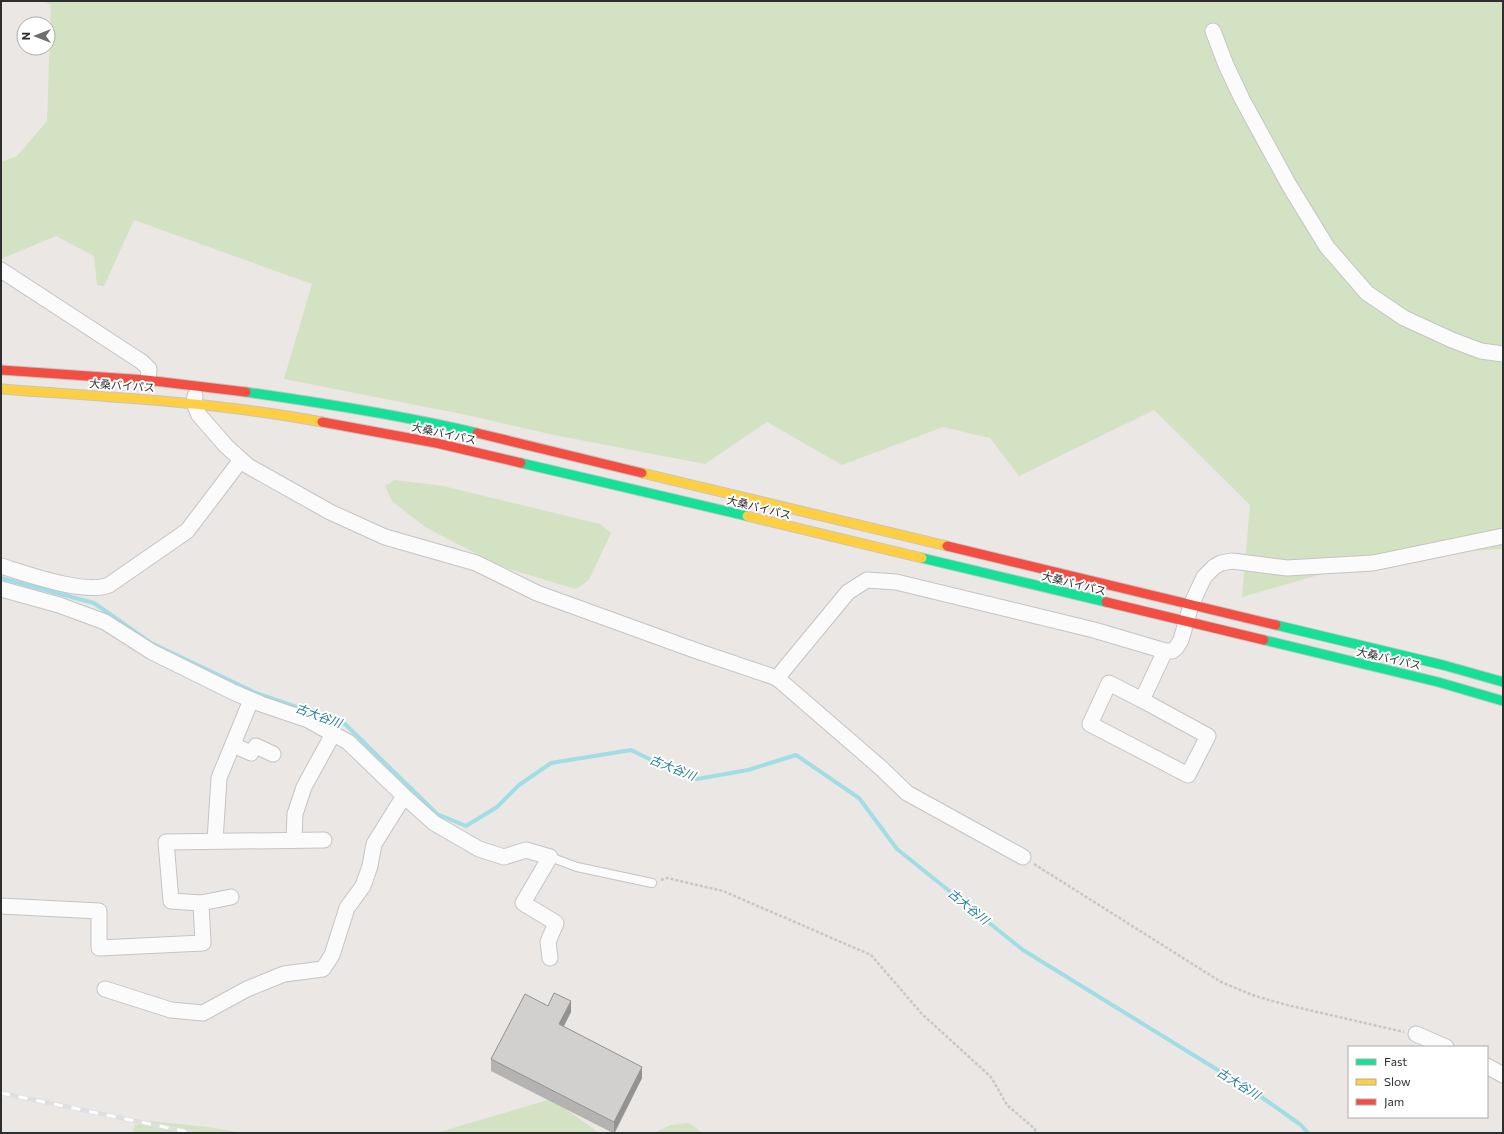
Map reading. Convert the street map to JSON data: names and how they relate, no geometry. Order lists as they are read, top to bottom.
{
  "streets": {
    "highway": ["大桑バイパス"]
  },
  "water": ["古大谷川"],
  "legend": ["Fast", "Slow", "Jam"],
  "north": "left"
}
